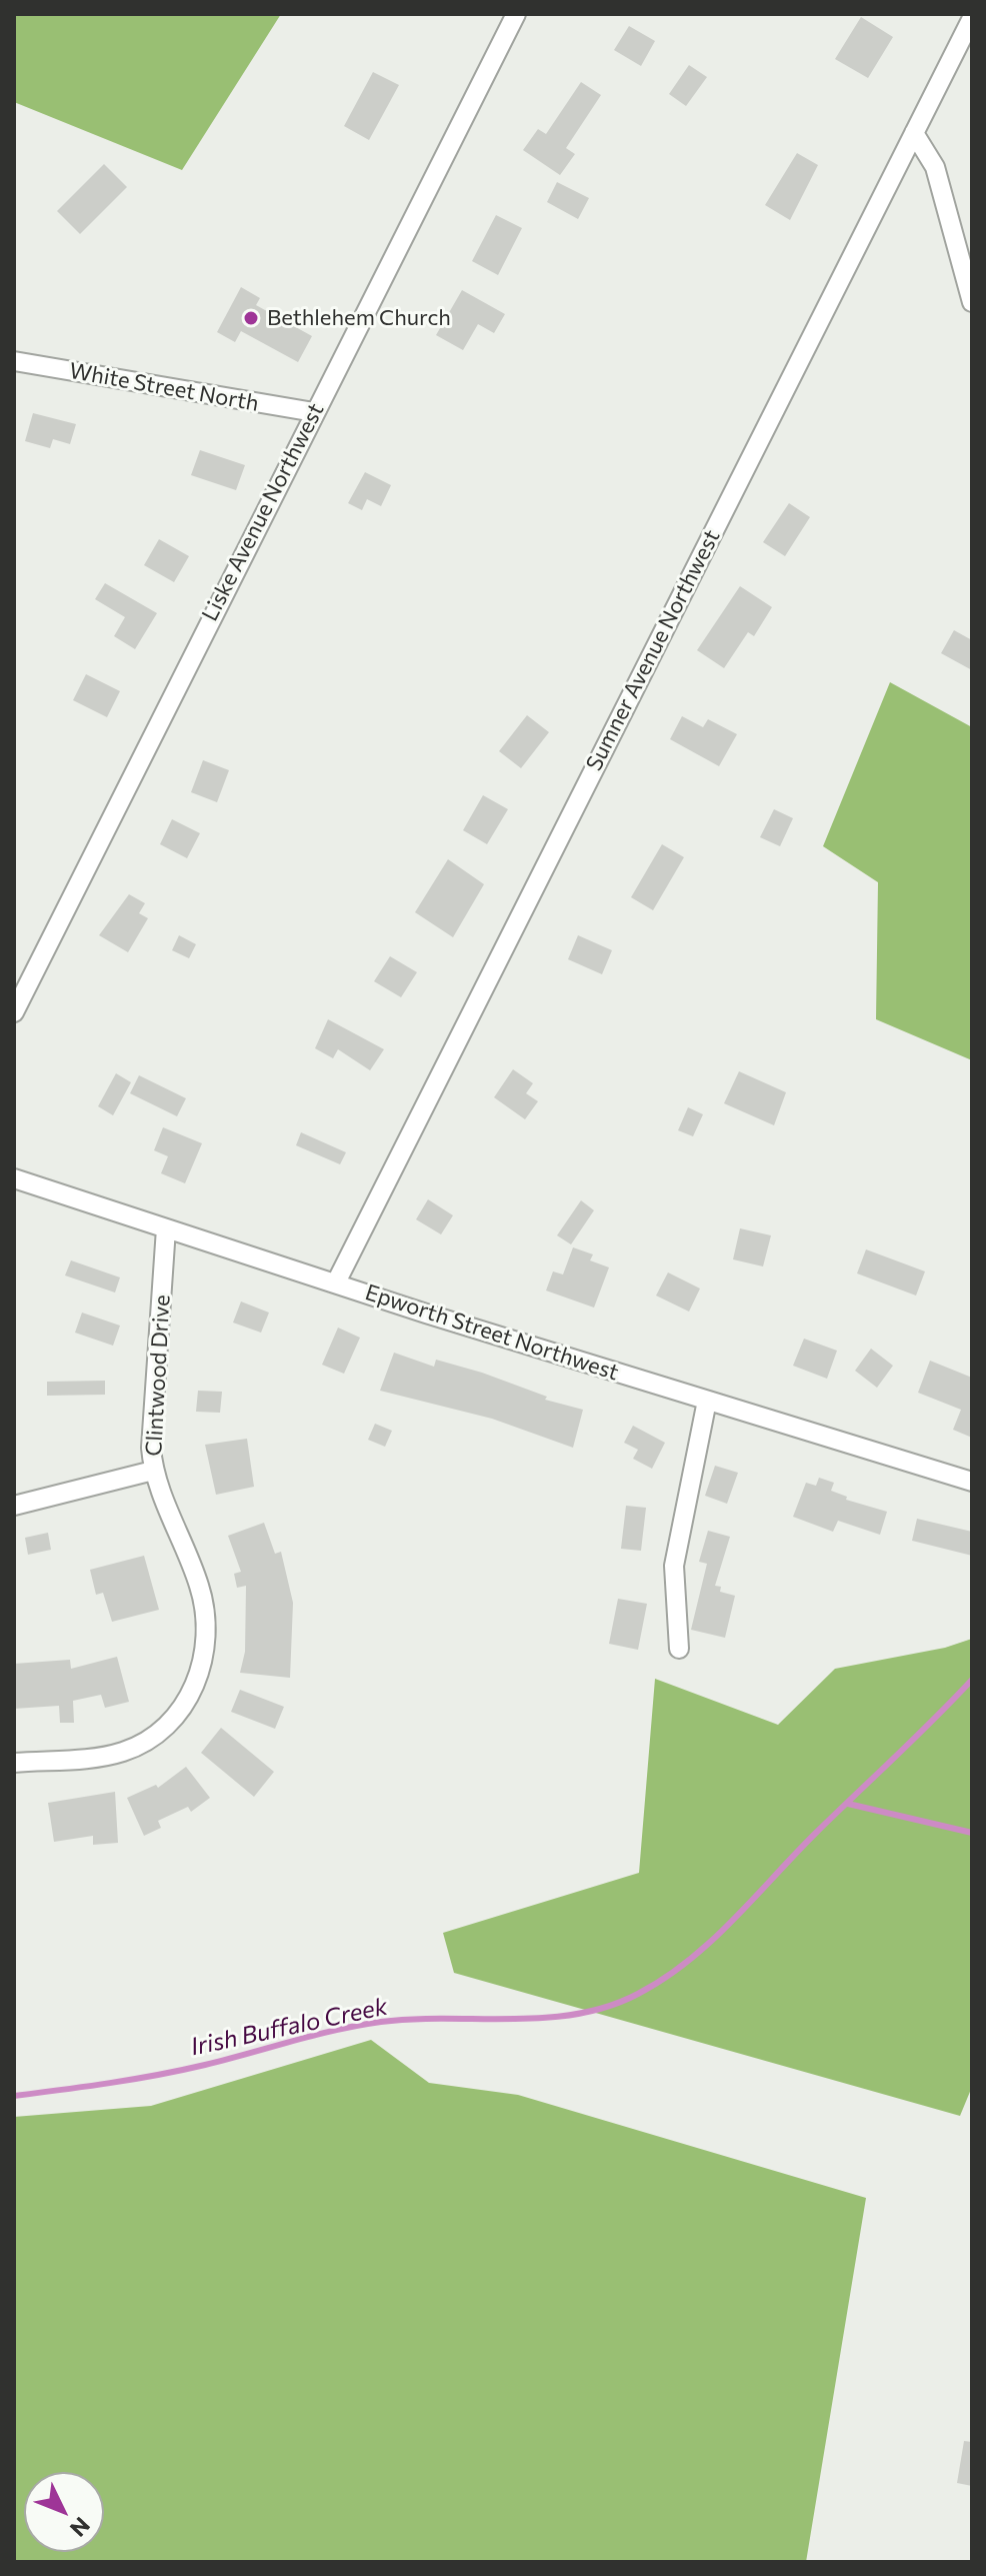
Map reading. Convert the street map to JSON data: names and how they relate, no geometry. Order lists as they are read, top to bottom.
{
  "streets": {
    "street": [
      "White Street North",
      "Liske Avenue Northwest",
      "Sumner Avenue Northwest",
      "Epworth Street Northwest",
      "Clintwood Drive"
    ]
  },
  "crossings": [
    ["White Street North", "Liske Avenue Northwest"],
    ["Sumner Avenue Northwest", "Epworth Street Northwest"],
    ["Epworth Street Northwest", "Clintwood Drive"]
  ],
  "water": ["Irish Buffalo Creek"],
  "places": ["Bethlehem Church"],
  "north": "bottom right"
}
